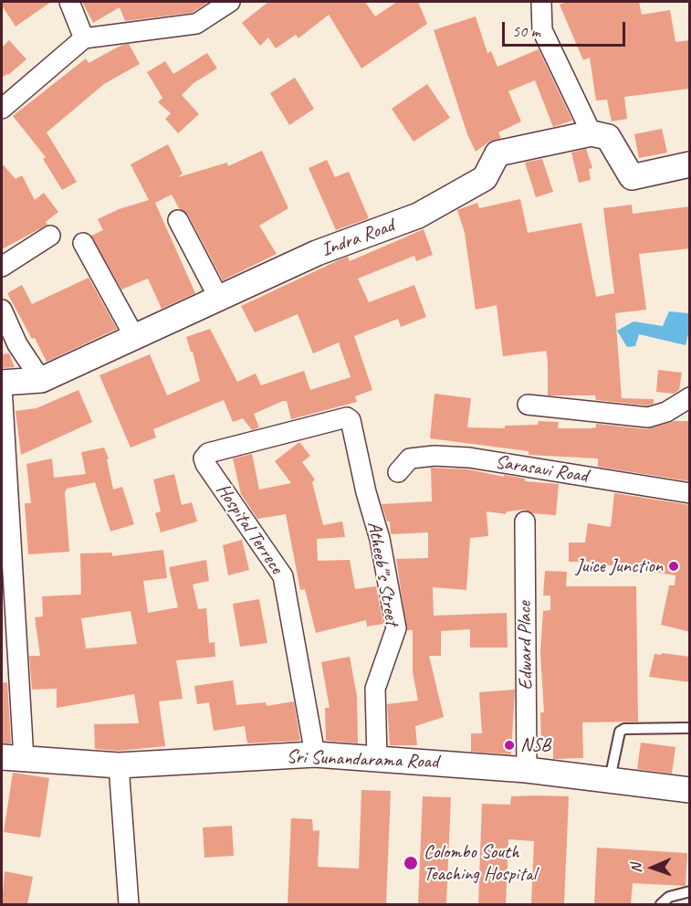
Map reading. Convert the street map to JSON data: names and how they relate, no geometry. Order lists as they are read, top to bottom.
{
  "streets": {
    "street": [
      "Indra Road",
      "Sarasavi Road",
      "Hospital Terrece",
      "Atheeb'''s Street",
      "Edward Place",
      "Sri Sunandarama Road"
    ]
  },
  "crossings": [
    ["Hospital Terrece", "Atheeb'''s Street"],
    ["Hospital Terrece", "Sri Sunandarama Road"],
    ["Atheeb'''s Street", "Sri Sunandarama Road"],
    ["Edward Place", "Sri Sunandarama Road"]
  ],
  "places": ["Juice Junction", "NSB", "Colombo South Teaching Hospital"],
  "scale_bar": "50 m",
  "north": "left"
}
